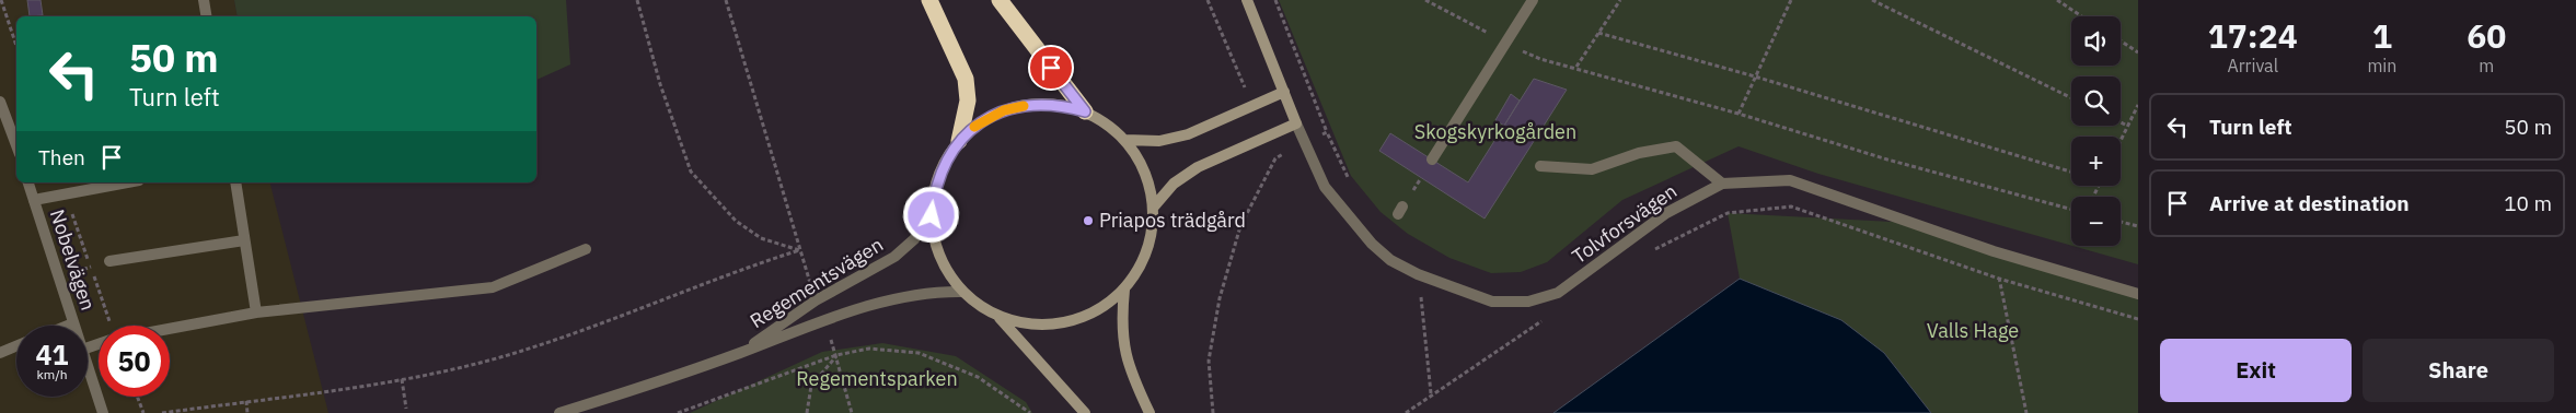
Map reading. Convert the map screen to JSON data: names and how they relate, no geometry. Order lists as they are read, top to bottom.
{
  "streets": {
    "street": ["Tolvforsvägen", "Nobelvägen", "Regementsvägen"]
  },
  "parks": ["Skogskyrkogården", "Valls Hage", "Regementsparken"],
  "places": ["Priapos trädgård"],
  "page": {
    "eta": [
      "17:24",
      "Arrival",
      "1",
      "min",
      "60",
      "m"
    ],
    "map_buttons": ["+", "−"],
    "turn": ["50 m", "Turn left"],
    "list": [
      {
        "name": "Turn left",
        "value": "50 m"
      },
      {
        "name": "Arrive at destination",
        "value": "10 m"
      }
    ],
    "then": "Then",
    "speed": "41 km/h",
    "limit": "50",
    "buttons": ["Exit", "Share"]
  }
}
